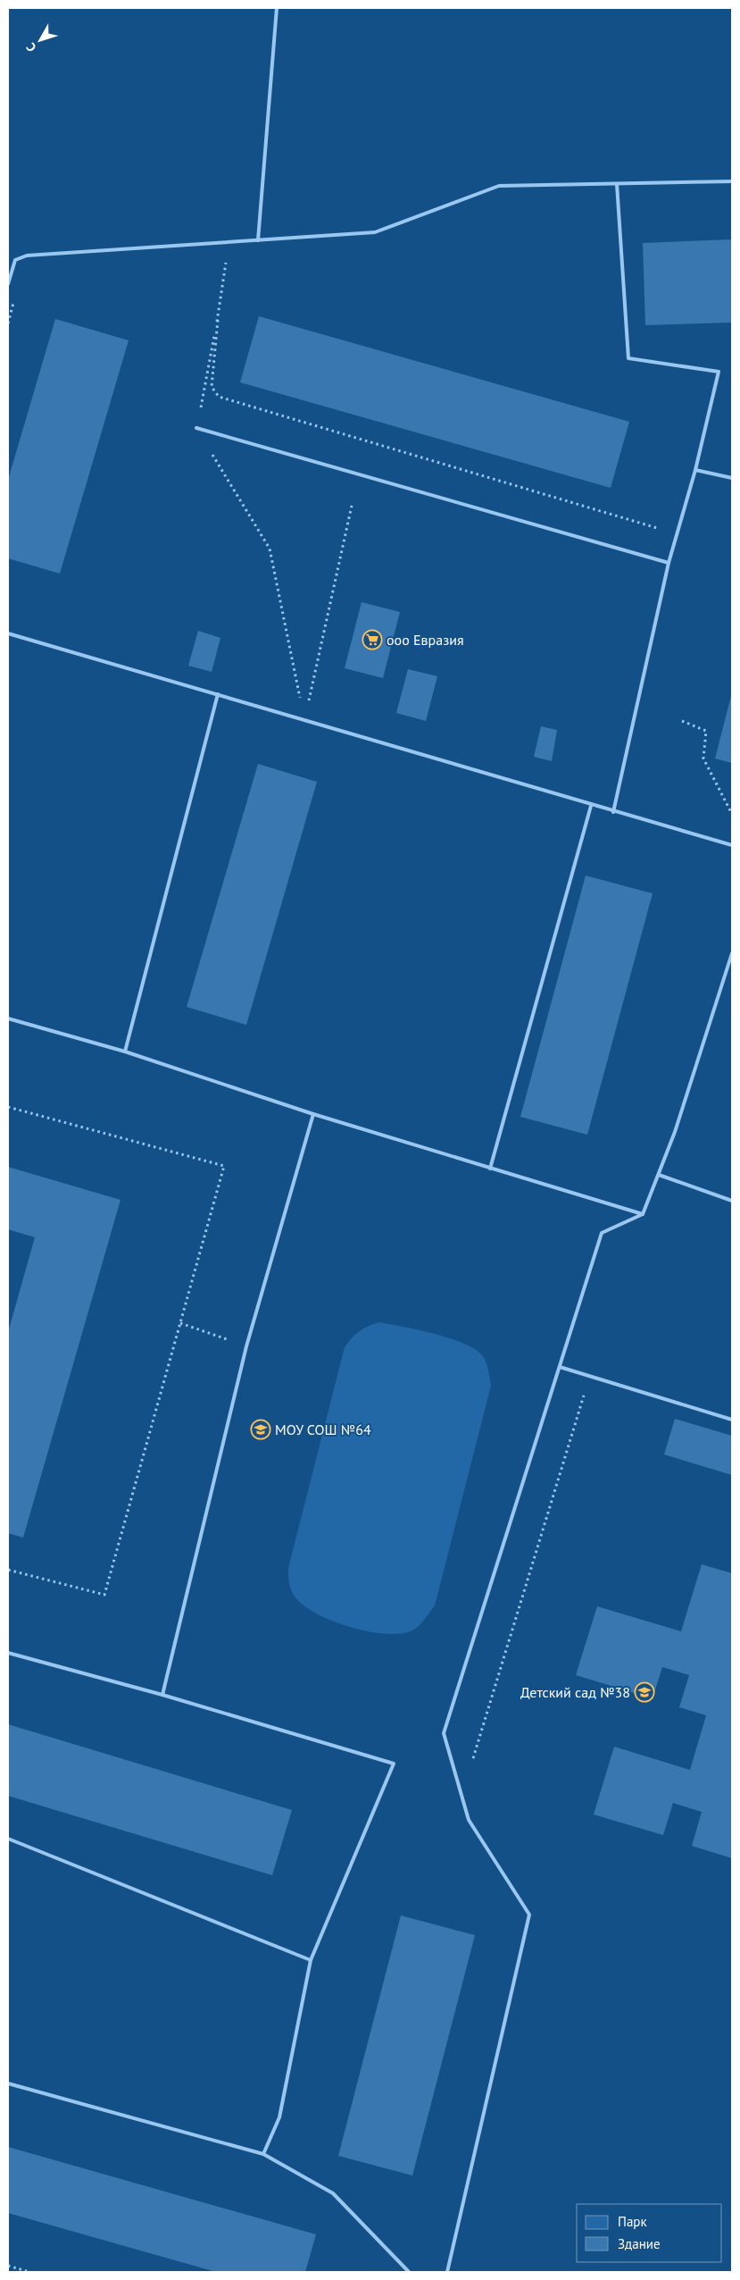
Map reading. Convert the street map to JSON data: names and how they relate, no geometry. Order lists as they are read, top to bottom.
{
  "places": {
    "supermarket": ["ооо Евразия"],
    "school or university": ["МОУ СОШ №64", "Детский сад №38"]
  },
  "legend": ["Парк", "Здание"],
  "north": "bottom left"
}
